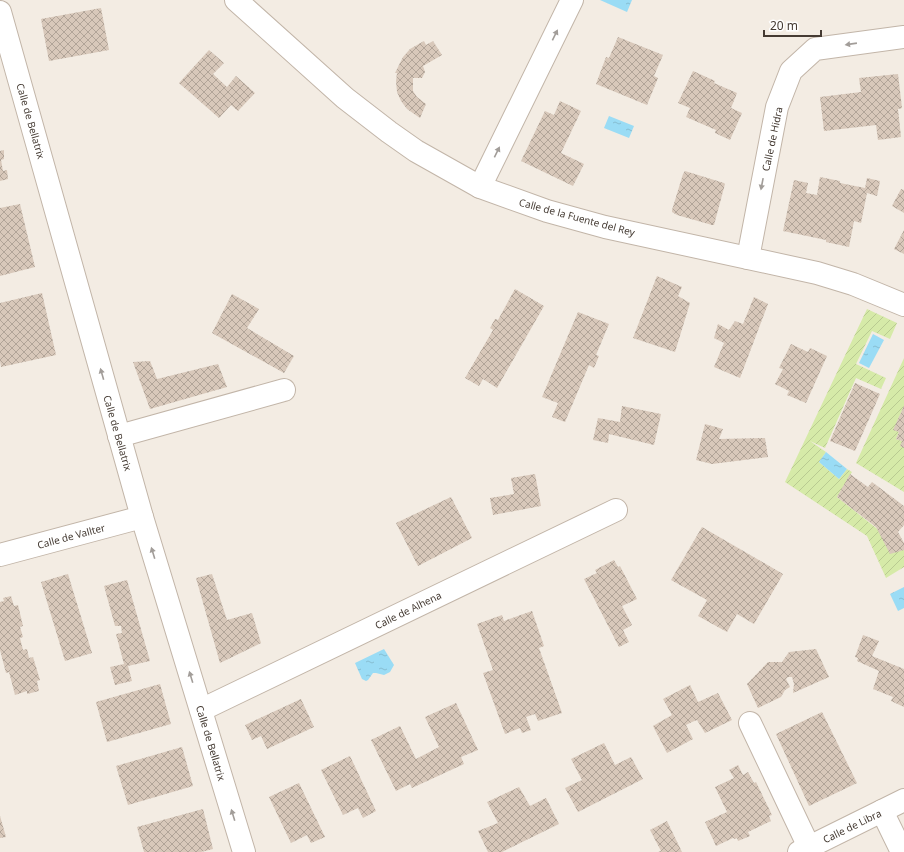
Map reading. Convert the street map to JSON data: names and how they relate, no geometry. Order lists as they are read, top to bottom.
{
  "streets": {
    "street": [
      "Calle de Bellatrix",
      "Calle de Hidra",
      "Calle de la Fuente del Rey",
      "Calle de Vallter",
      "Calle de Alhena",
      "Calle de Libra"
    ]
  },
  "crossings": [
    ["Calle de Bellatrix", "Calle de Vallter"],
    ["Calle de Bellatrix", "Calle de Alhena"],
    ["Calle de Hidra", "Calle de la Fuente del Rey"]
  ],
  "one_way": ["Calle de Bellatrix", "Calle de Hidra"],
  "scale_bar": "20 m"
}
